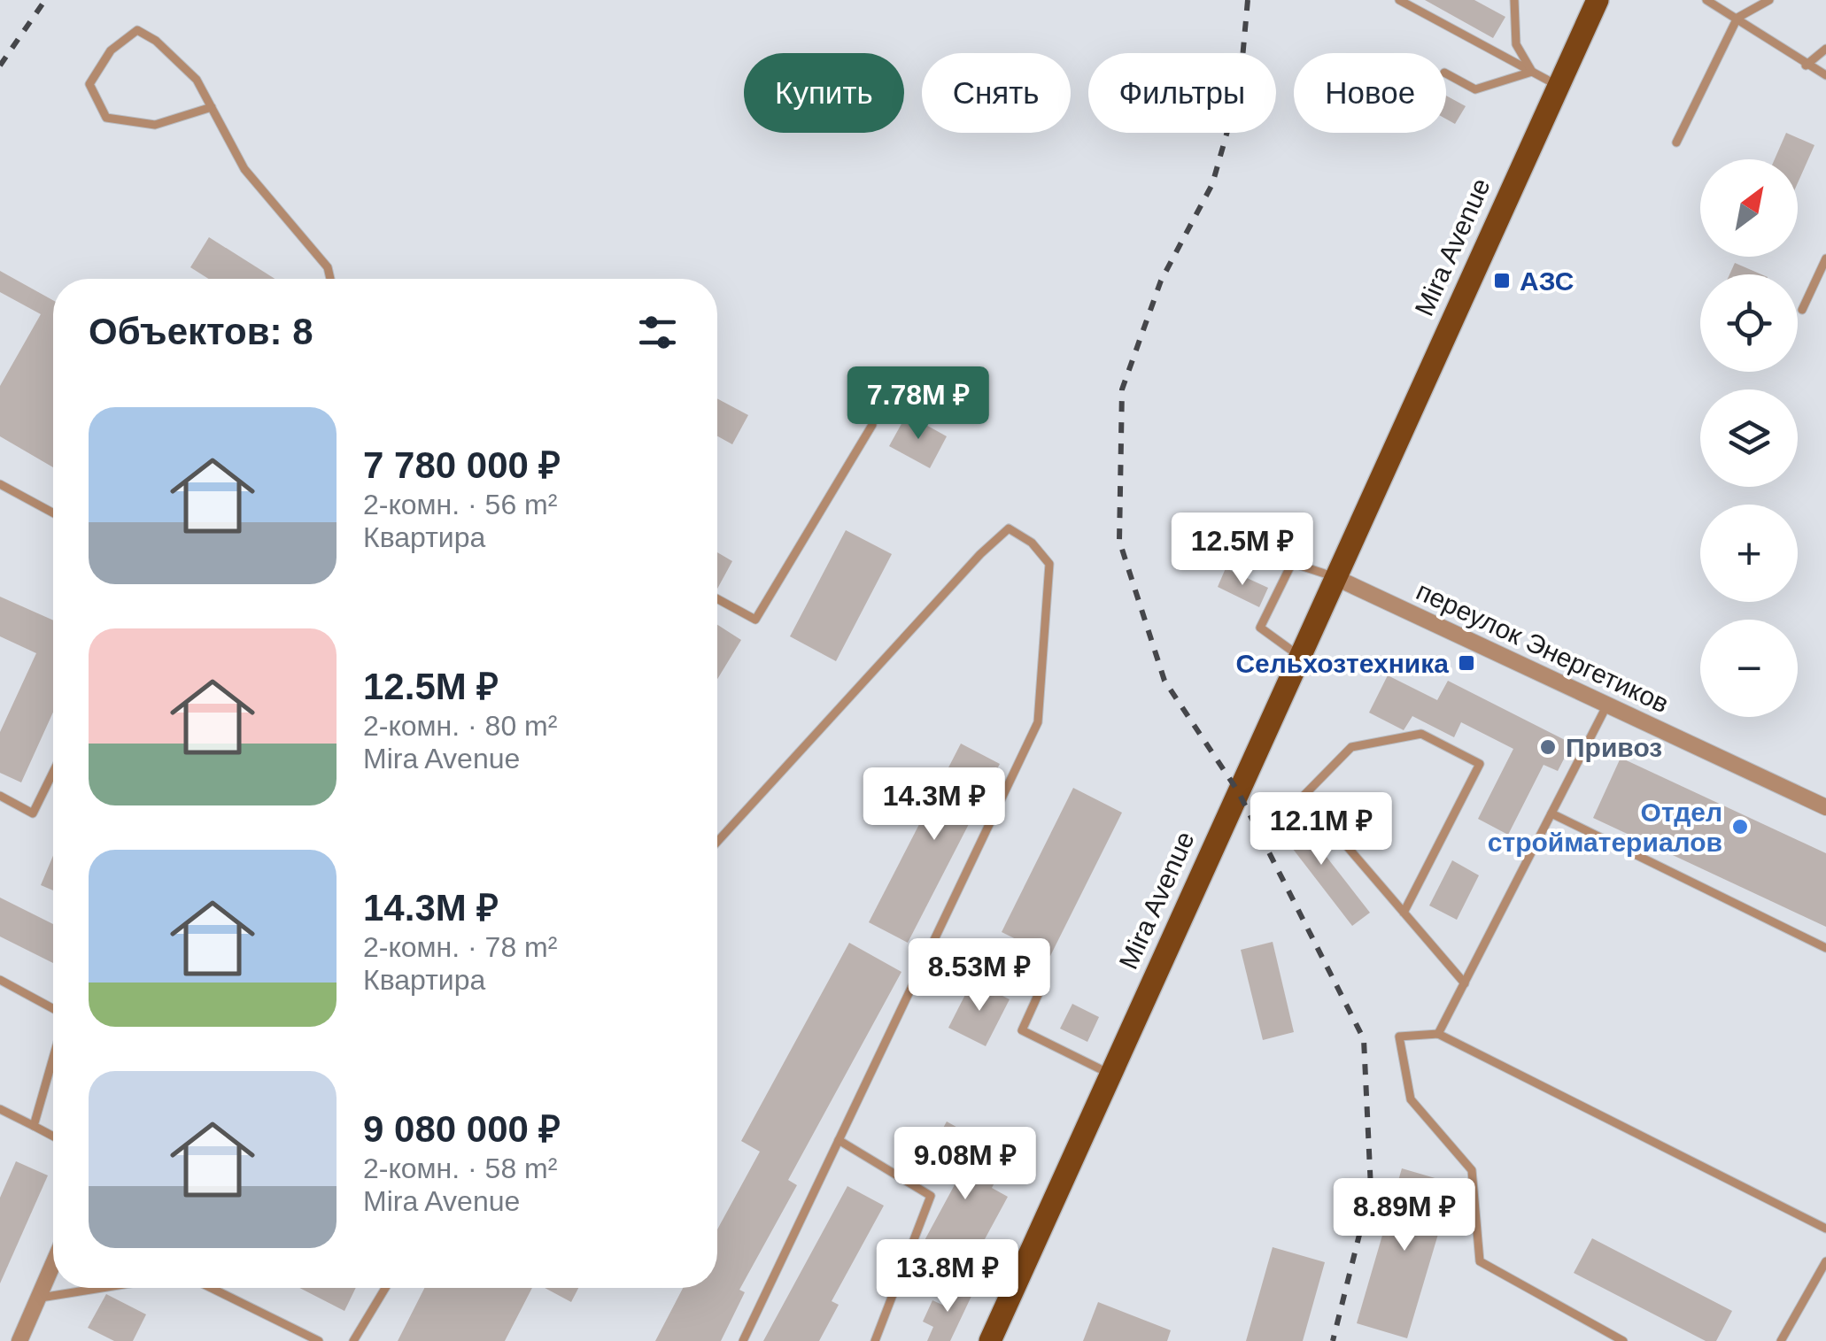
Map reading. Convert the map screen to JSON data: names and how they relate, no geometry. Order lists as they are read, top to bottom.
{
  "streets": {
    "main road": ["Mira Avenue"],
    "street": ["переулок Энергетиков"]
  },
  "crossings": [
    ["Mira Avenue", "переулок Энергетиков"]
  ],
  "places": {
    "transit": ["АЗС", "Сельхозтехника"],
    "other": ["Привоз", "Отдел стройматериалов"]
  },
  "north": "top right",
  "page": {
    "chip": [
      "Купить",
      "Снять",
      "Фильтры",
      "Новое"
    ],
    "map_buttons": ["+", "−"],
    "heading": "Объектов: 8",
    "price": [
      "7.78M ₽",
      "12.5M ₽",
      "14.3M ₽",
      "12.1M ₽",
      "8.53M ₽",
      "9.08M ₽",
      "8.89M ₽",
      "13.8M ₽"
    ],
    "list": [
      {
        "name": "7 780 000 ₽",
        "note": "2-комн. · 56 m² · Квартира"
      },
      {
        "name": "12.5M ₽",
        "note": "2-комн. · 80 m² · Mira Avenue"
      },
      {
        "name": "14.3M ₽",
        "note": "2-комн. · 78 m² · Квартира"
      },
      {
        "name": "9 080 000 ₽",
        "note": "2-комн. · 58 m² · Mira Avenue"
      }
    ]
  }
}
